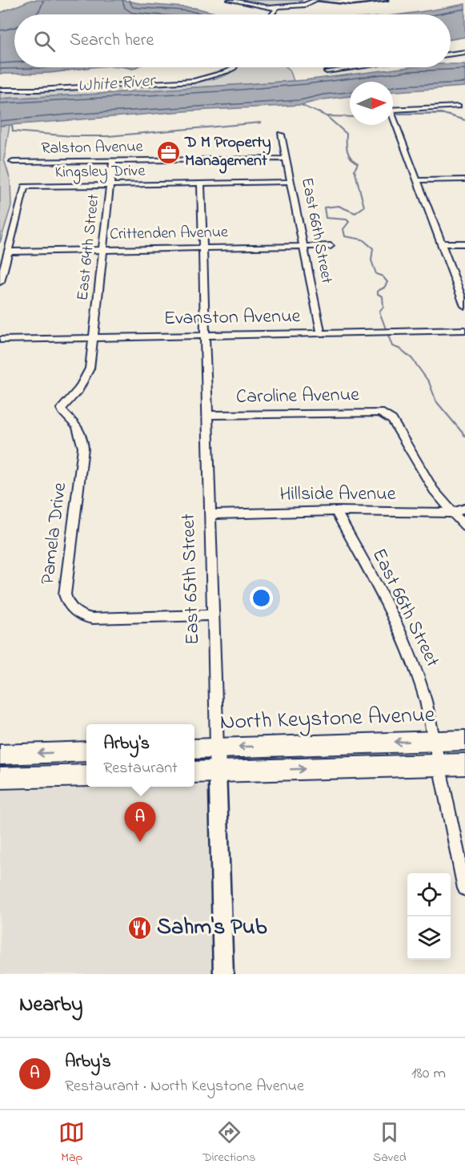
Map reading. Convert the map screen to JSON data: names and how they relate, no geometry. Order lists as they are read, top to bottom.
{
  "streets": {
    "main road": ["North Keystone Avenue"],
    "street": [
      "Ralston Avenue",
      "Kingsley Drive",
      "East 66th Street",
      "Crittenden Avenue",
      "East 64th Street",
      "Evanston Avenue",
      "Caroline Avenue",
      "Hillside Avenue",
      "Pamela Drive",
      "East 65th Street"
    ]
  },
  "crossings": [
    ["Ralston Avenue", "East 66th Street"],
    ["Ralston Avenue", "East 64th Street"],
    ["Kingsley Drive", "East 66th Street"],
    ["Kingsley Drive", "Crittenden Avenue"],
    ["Kingsley Drive", "East 64th Street"],
    ["Kingsley Drive", "East 65th Street"],
    ["East 66th Street", "Crittenden Avenue"],
    ["East 66th Street", "Evanston Avenue"],
    ["East 66th Street", "Hillside Avenue"],
    ["East 66th Street", "North Keystone Avenue"],
    ["Crittenden Avenue", "East 64th Street"],
    ["Crittenden Avenue", "East 65th Street"],
    ["East 64th Street", "Evanston Avenue"],
    ["East 64th Street", "Pamela Drive"],
    ["Evanston Avenue", "East 65th Street"],
    ["Caroline Avenue", "Hillside Avenue"],
    ["Caroline Avenue", "East 65th Street"],
    ["Hillside Avenue", "East 65th Street"],
    ["Pamela Drive", "East 65th Street"],
    ["East 65th Street", "North Keystone Avenue"]
  ],
  "water": ["White River"],
  "places": {
    "office": ["D M Property Management"],
    "restaurant": ["Sahm's Pub"]
  },
  "north": "right",
  "page": {
    "search": "Search here",
    "popup": ["Arby's", "Restaurant"],
    "pins": "A",
    "heading": "Nearby",
    "list": [
      {
        "mark": "A",
        "name": "Arby's",
        "note": "Restaurant · North Keystone Avenue",
        "value": "180 m"
      }
    ],
    "nav": ["Map", "Directions", "Saved"]
  }
}
